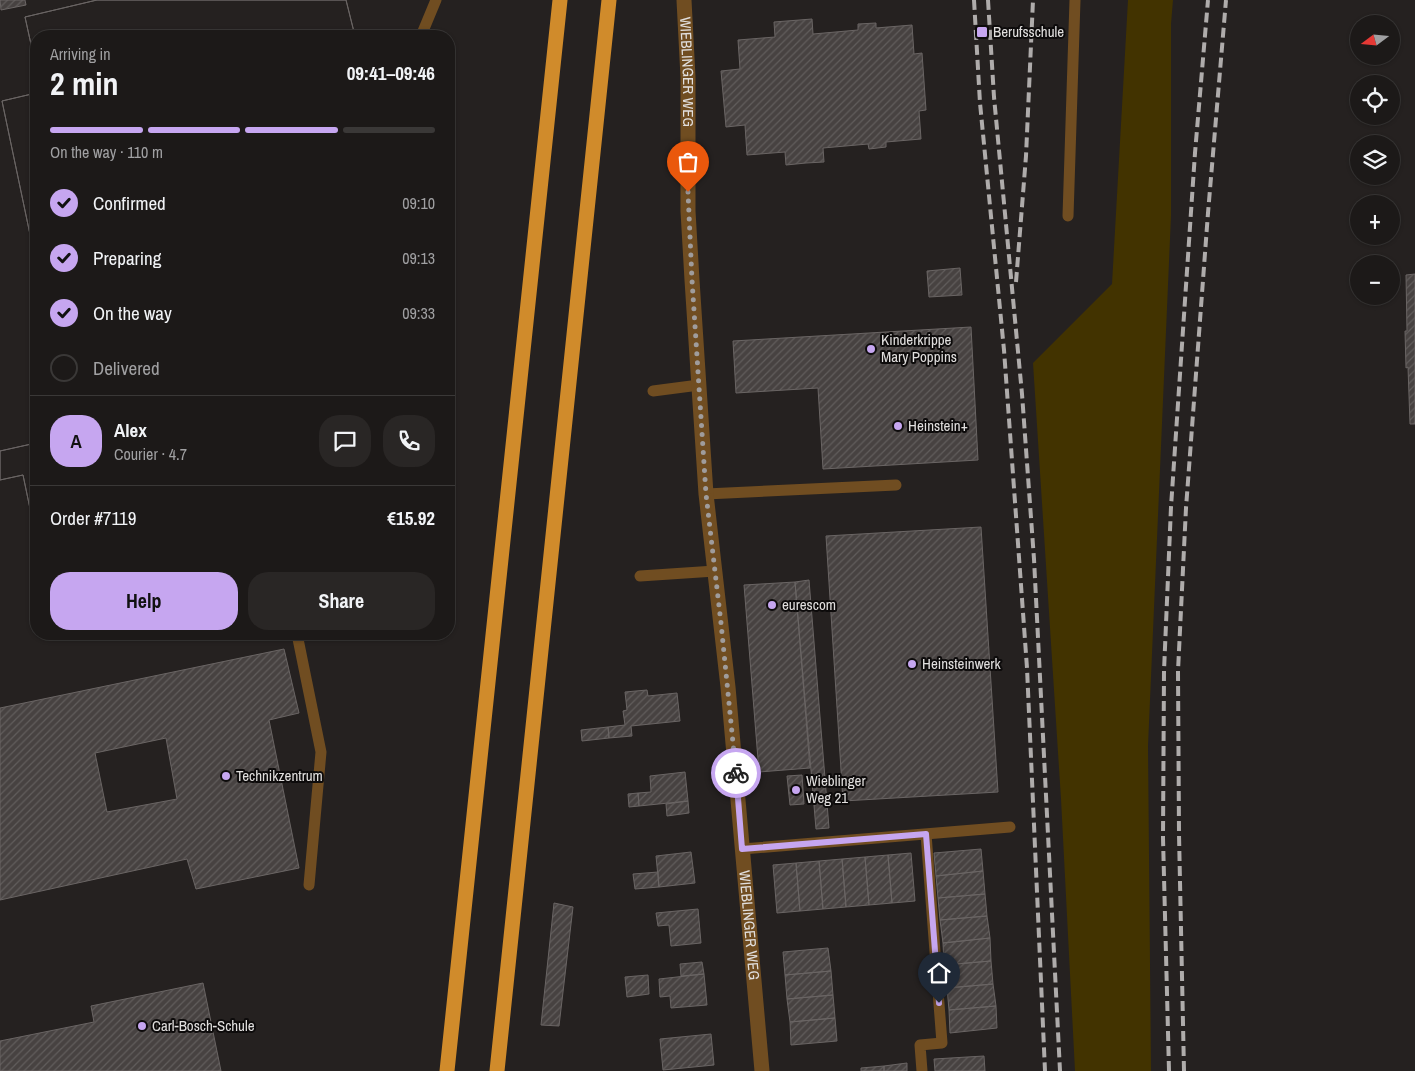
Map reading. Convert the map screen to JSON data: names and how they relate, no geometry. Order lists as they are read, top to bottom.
{
  "streets": {
    "street": ["WIEBLINGER WEG"]
  },
  "places": {
    "transit": ["Berufsschule"],
    "other": [
      "Kinderkrippe Mary Poppins",
      "Heinstein+",
      "eurescom",
      "Heinsteinwerk",
      "Technikzentrum",
      "Wieblinger Weg 21",
      "Carl-Bosch-Schule"
    ]
  },
  "north": "left",
  "page": {
    "map_buttons": ["+", "−"],
    "heading": ["2 min", "Arriving in", "09:41–09:46"],
    "panel": [
      "Alex",
      "Courier · 4.7",
      "Order #7119",
      "€15.92"
    ],
    "bar": "On the way · 110 m",
    "list": [
      ["Confirmed", "09:10"],
      ["Preparing", "09:13"],
      ["On the way", "09:33"],
      "Delivered"
    ],
    "round": "A",
    "buttons": ["Help", "Share"]
  }
}
